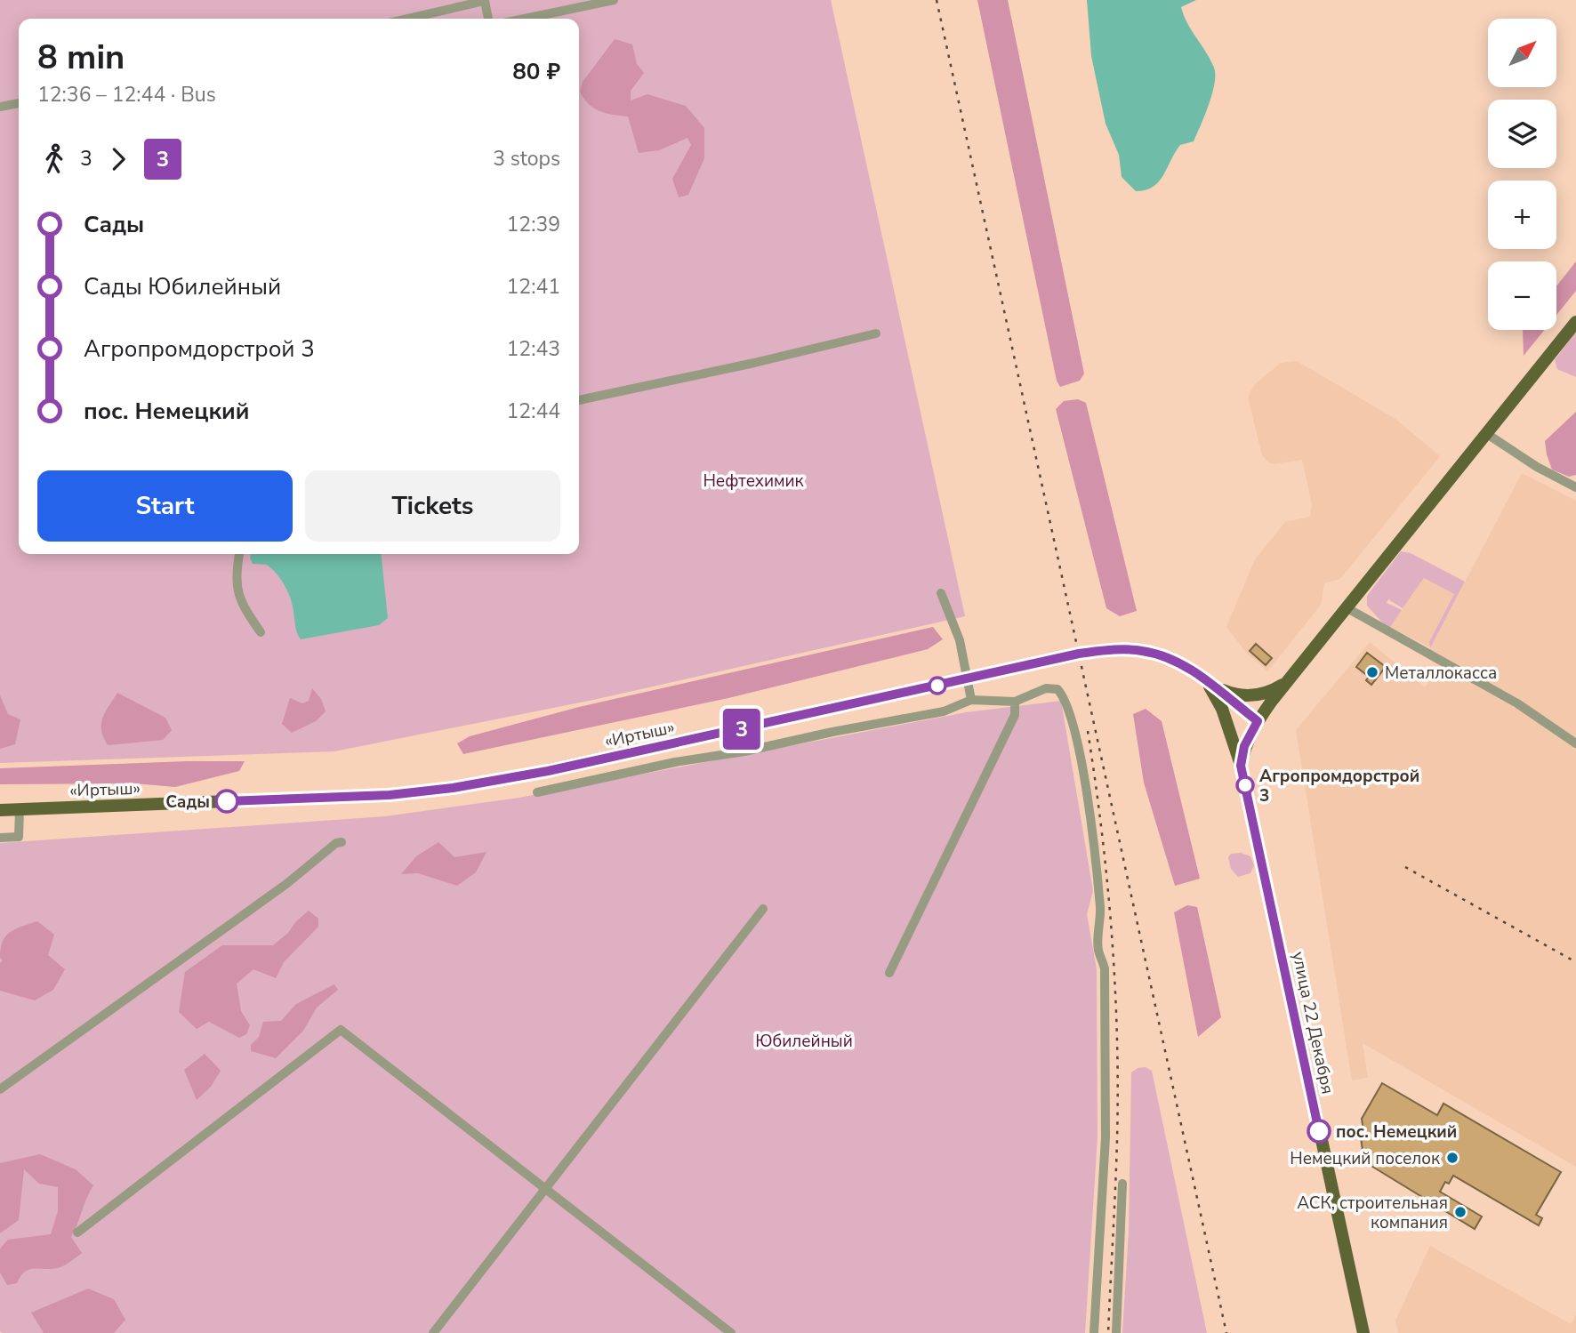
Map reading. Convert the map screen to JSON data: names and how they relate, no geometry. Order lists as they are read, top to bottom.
{
  "streets": {
    "main road": ["«Иртыш»", "улица 22 Декабря"]
  },
  "crossings": [
    ["«Иртыш»", "улица 22 Декабря"]
  ],
  "parks": ["Нефтехимик", "Юбилейный"],
  "places": [
    "Металлокасса",
    "Агропромдорстрой 3",
    "Сады",
    "пос. Немецкий",
    "Немецкий поселок",
    "АСК, строительная компания"
  ],
  "lines": ["bus line 3"],
  "north": "top right",
  "page": {
    "on_map": "3",
    "map_buttons": ["+", "−"],
    "heading": ["8 min", "12:36 – 12:44 · Bus", "80 ₽"],
    "legs": ["3", "3", "3 stops"],
    "list": [
      {
        "name": "Сады",
        "value": "12:39"
      },
      {
        "name": "Сады Юбилейный",
        "value": "12:41"
      },
      {
        "name": "Агропромдорстрой 3",
        "value": "12:43"
      },
      {
        "name": "пос. Немецкий",
        "value": "12:44"
      }
    ],
    "buttons": ["Start", "Tickets"]
  }
}
